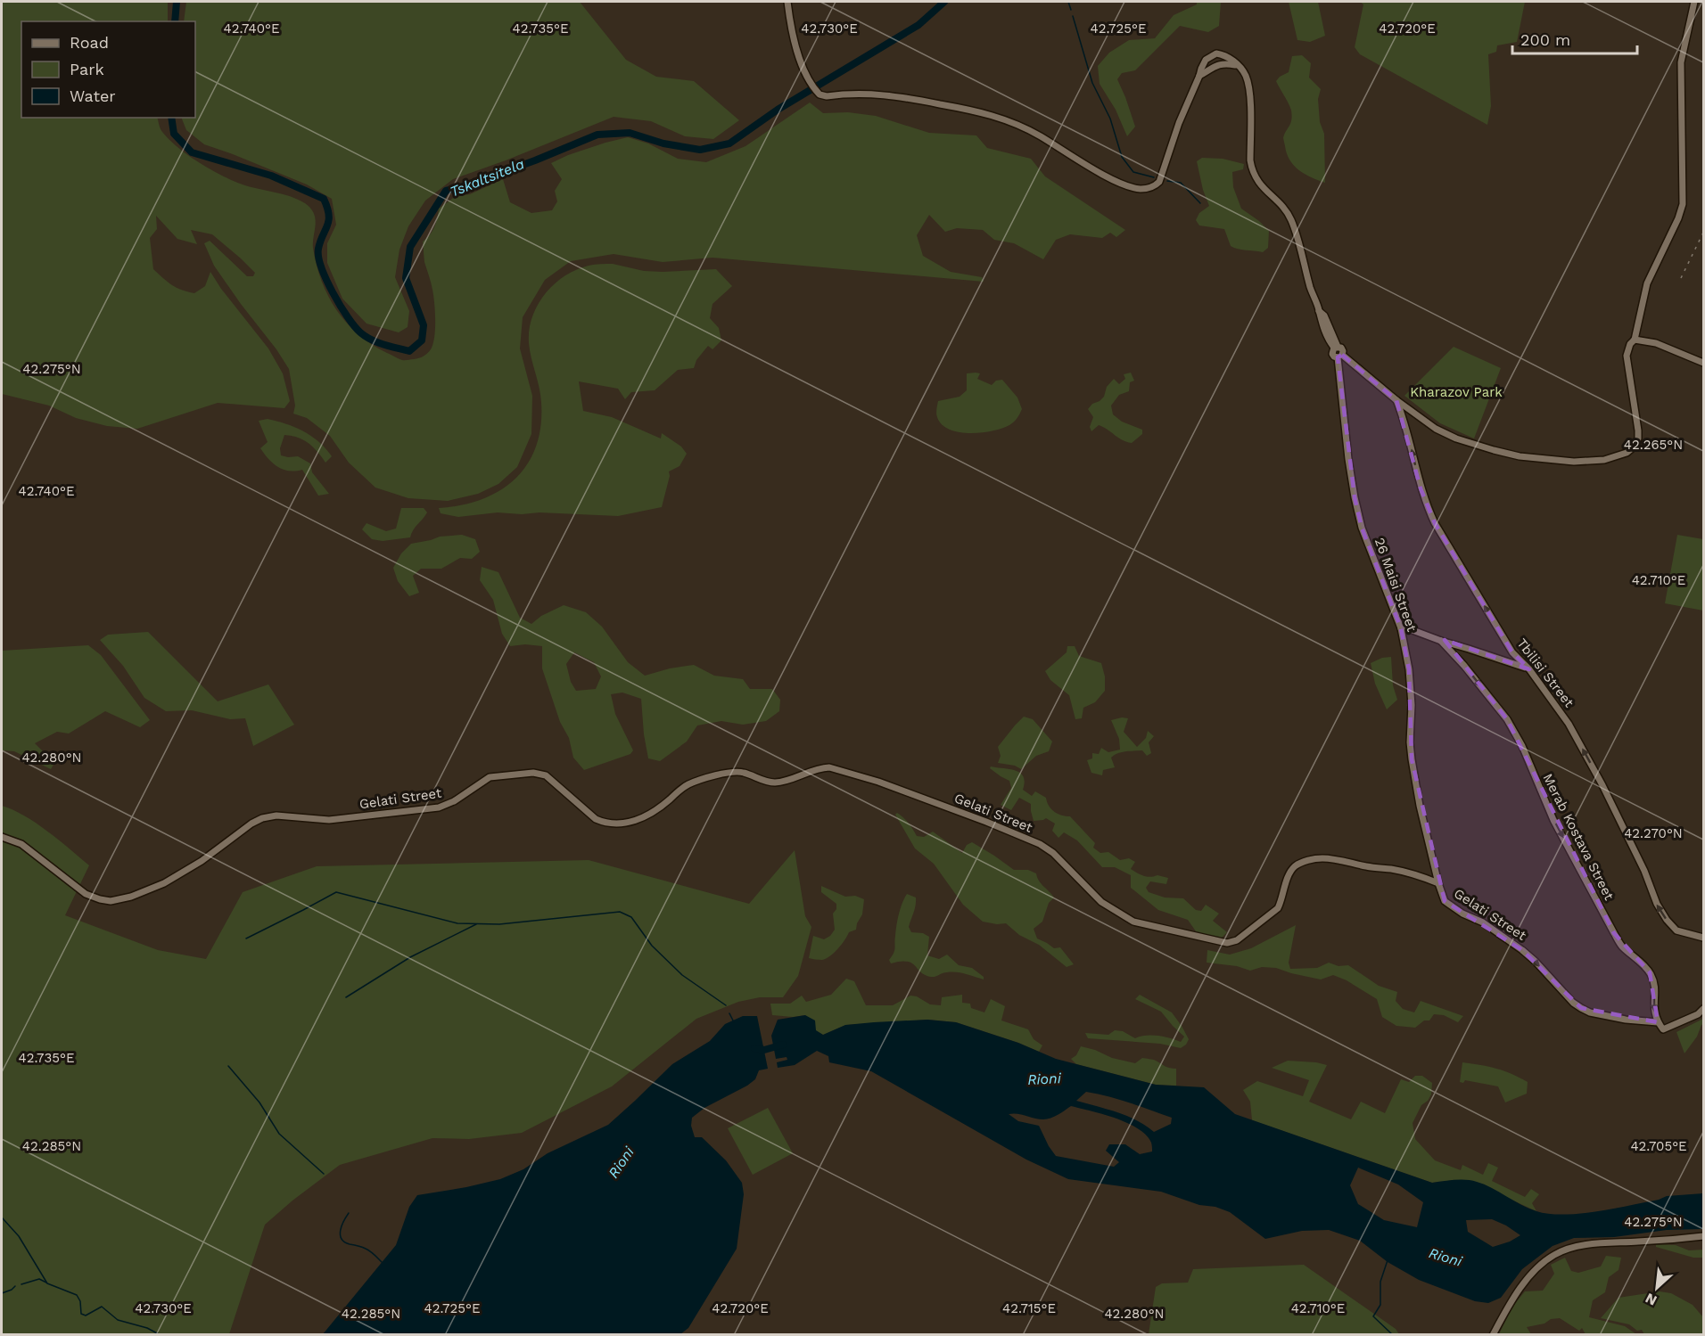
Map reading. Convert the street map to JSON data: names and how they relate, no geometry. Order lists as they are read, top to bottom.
{
  "streets": {
    "main road": [
      "26 Maisi Street",
      "Tbilisi Street",
      "Gelati Street",
      "Merab Kostava Street"
    ]
  },
  "crossings": [
    ["26 Maisi Street", "Gelati Street"],
    ["Gelati Street", "Merab Kostava Street"]
  ],
  "one_way": ["Tbilisi Street", "Merab Kostava Street"],
  "water": ["Tskaltsitela", "Rioni"],
  "parks": ["Kharazov Park"],
  "legend": ["Road", "Park", "Water"],
  "scale_bar": "200 m",
  "north": "bottom left",
  "coordinates": [
    "42.740°E",
    "42.735°E",
    "42.730°E",
    "42.725°E",
    "42.720°E",
    "42.275°N",
    "42.265°N",
    "42.710°E",
    "42.280°N",
    "42.270°N",
    "42.285°N",
    "42.705°E",
    "42.715°E"
  ]
}
